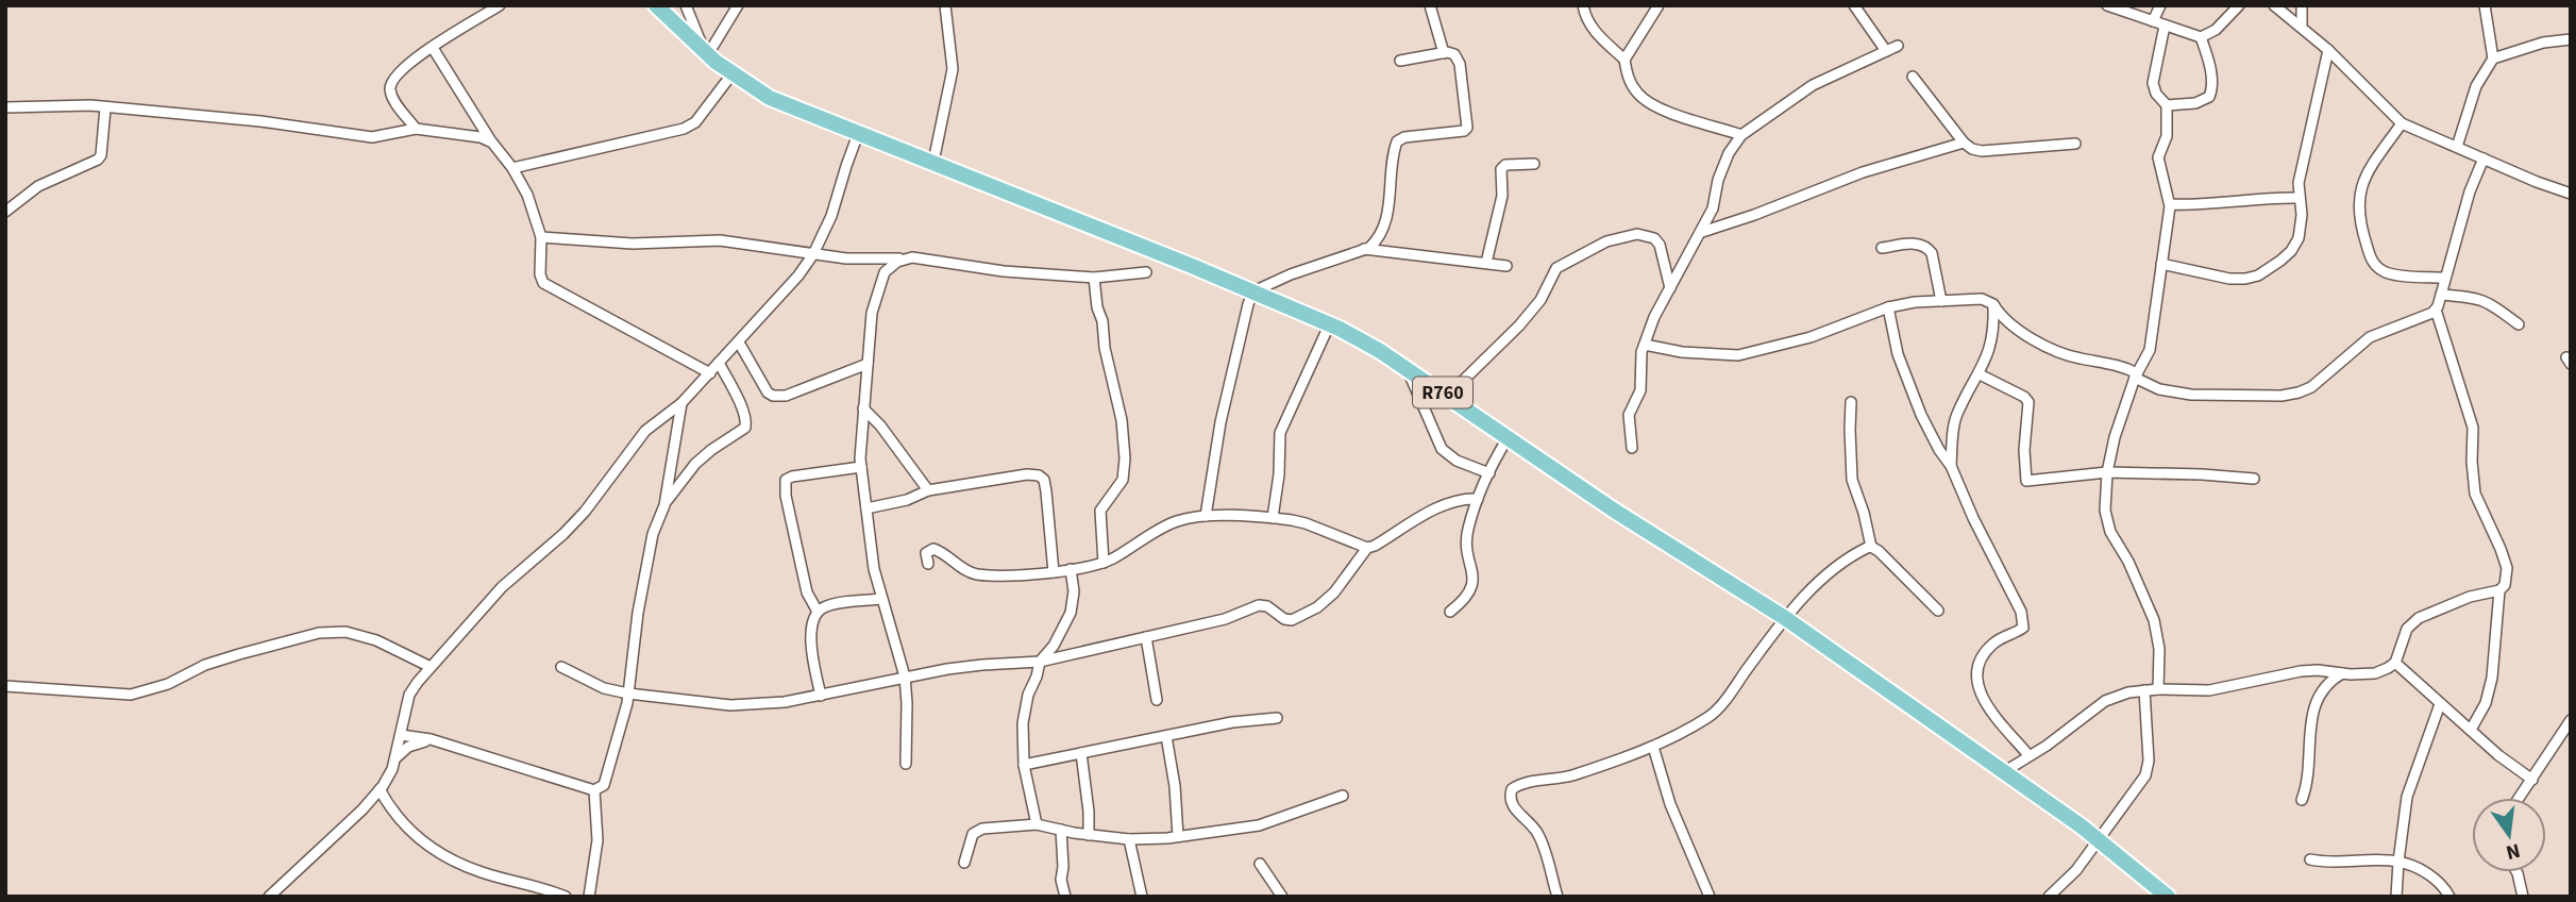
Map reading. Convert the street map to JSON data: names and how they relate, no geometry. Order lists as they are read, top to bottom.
{
  "streets": {
    "main road": ["R760"]
  },
  "north": "bottom"
}
